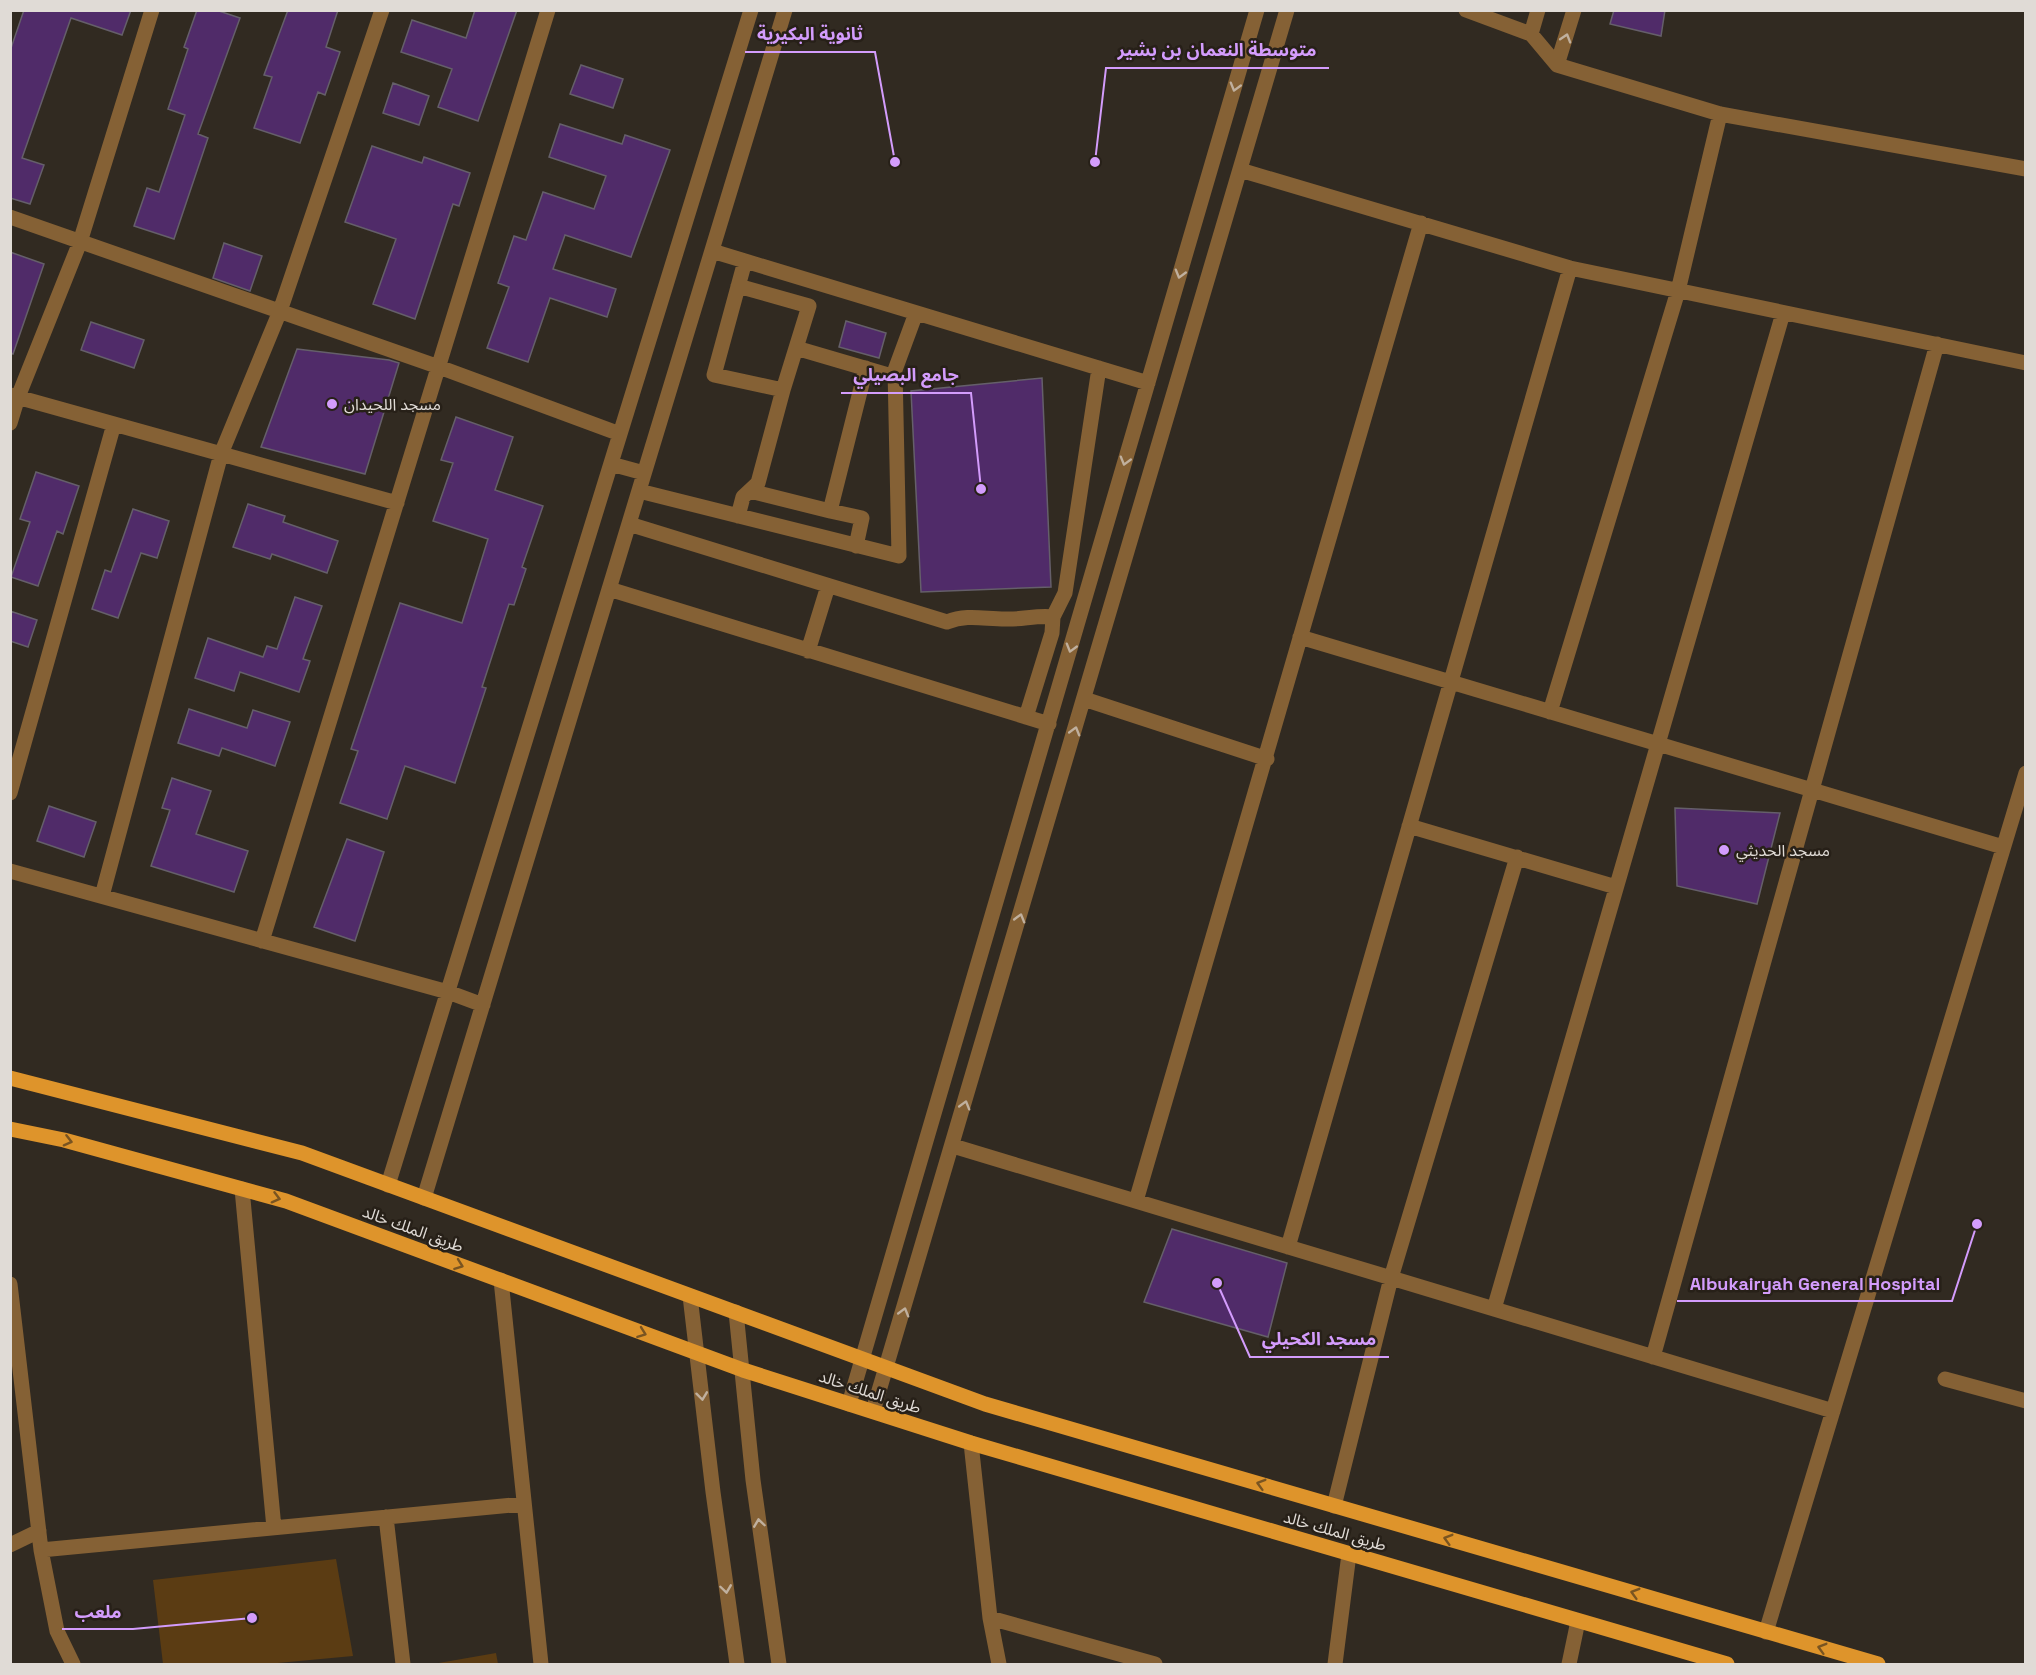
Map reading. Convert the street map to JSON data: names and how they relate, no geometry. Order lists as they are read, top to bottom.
{
  "streets": {
    "main road": ["طريق الملك خالد"]
  },
  "places": [
    "ثانوية البكيرية",
    "متوسطة النعمان بن بشير",
    "مسجد اللحيدان",
    "جامع البصيلي",
    "مسجد الحديثي",
    "Albukairyah General Hospital",
    "مسجد الكحيلي",
    "ملعب"
  ]
}
